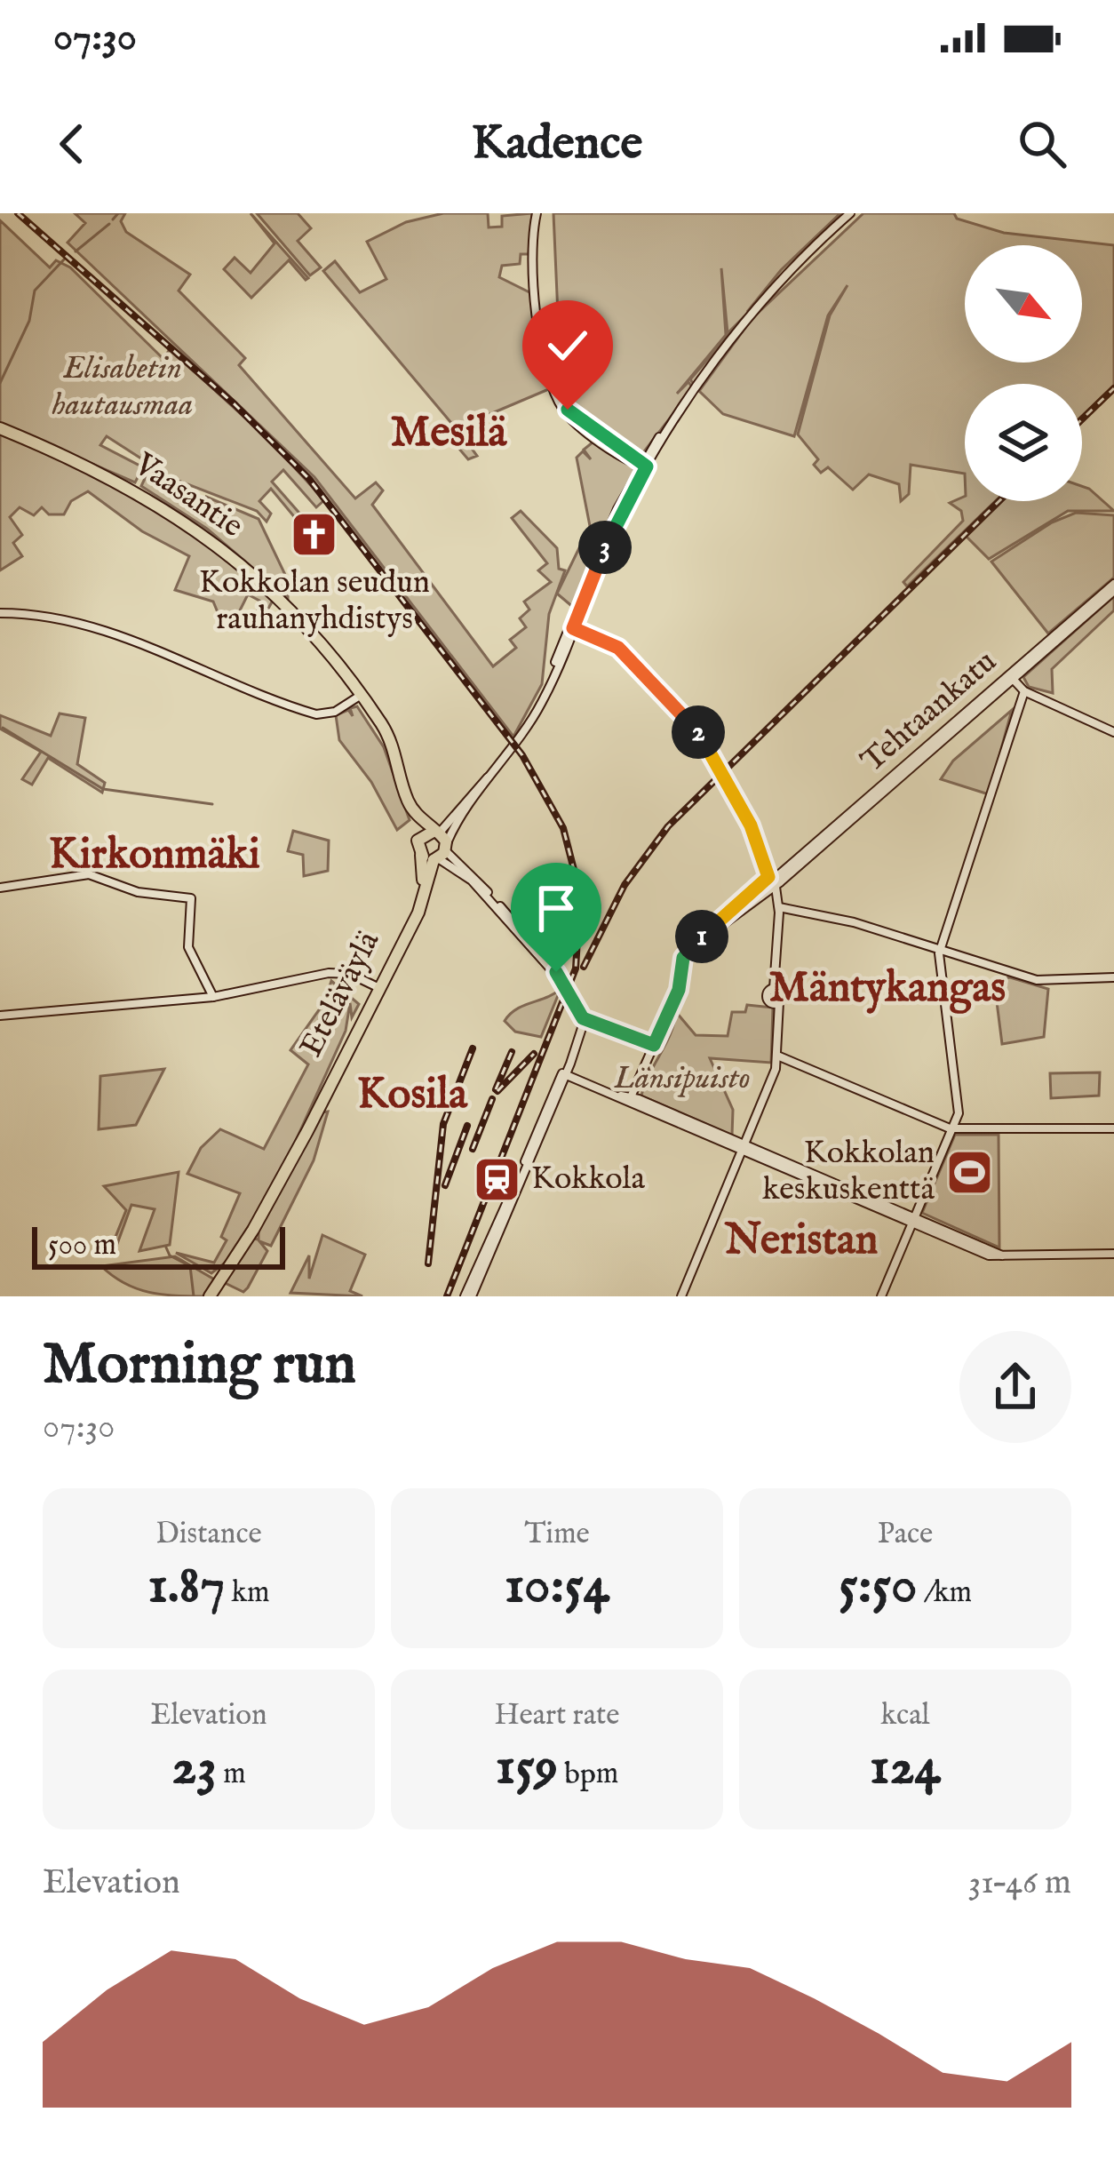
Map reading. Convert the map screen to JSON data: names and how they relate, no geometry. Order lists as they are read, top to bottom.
{
  "streets": {
    "highway": ["Vaasantie", "Eteläväylä"],
    "main road": ["Tehtaankatu"]
  },
  "crossings": [
    ["Vaasantie", "Eteläväylä"]
  ],
  "districts": [
    "Mesilä",
    "Kirkonmäki",
    "Mäntykangas",
    "Kosila",
    "Neristan"
  ],
  "parks": ["Elisabetin hautausmaa", "Länsipuisto"],
  "places": {
    "church": ["Kokkolan seudun rauhanyhdistys"],
    "sports": ["Kokkolan keskuskenttä"],
    "station": ["Kokkola"]
  },
  "scale_bar": "500 m",
  "north": "bottom right",
  "page": {
    "status": "07:30",
    "header": "Kadence",
    "pins": ["3", "2", "1"],
    "scale": "500 m",
    "heading": ["Morning run", "07:30"],
    "stats": [
      ["Distance", "1.87 km"],
      ["Time", "10:54"],
      ["Pace", "5:50 /km"],
      ["Elevation", "23 m"],
      ["Heart rate", "159 bpm"],
      ["kcal", "124"]
    ],
    "chart": ["Elevation", "31–46 m"]
  }
}
